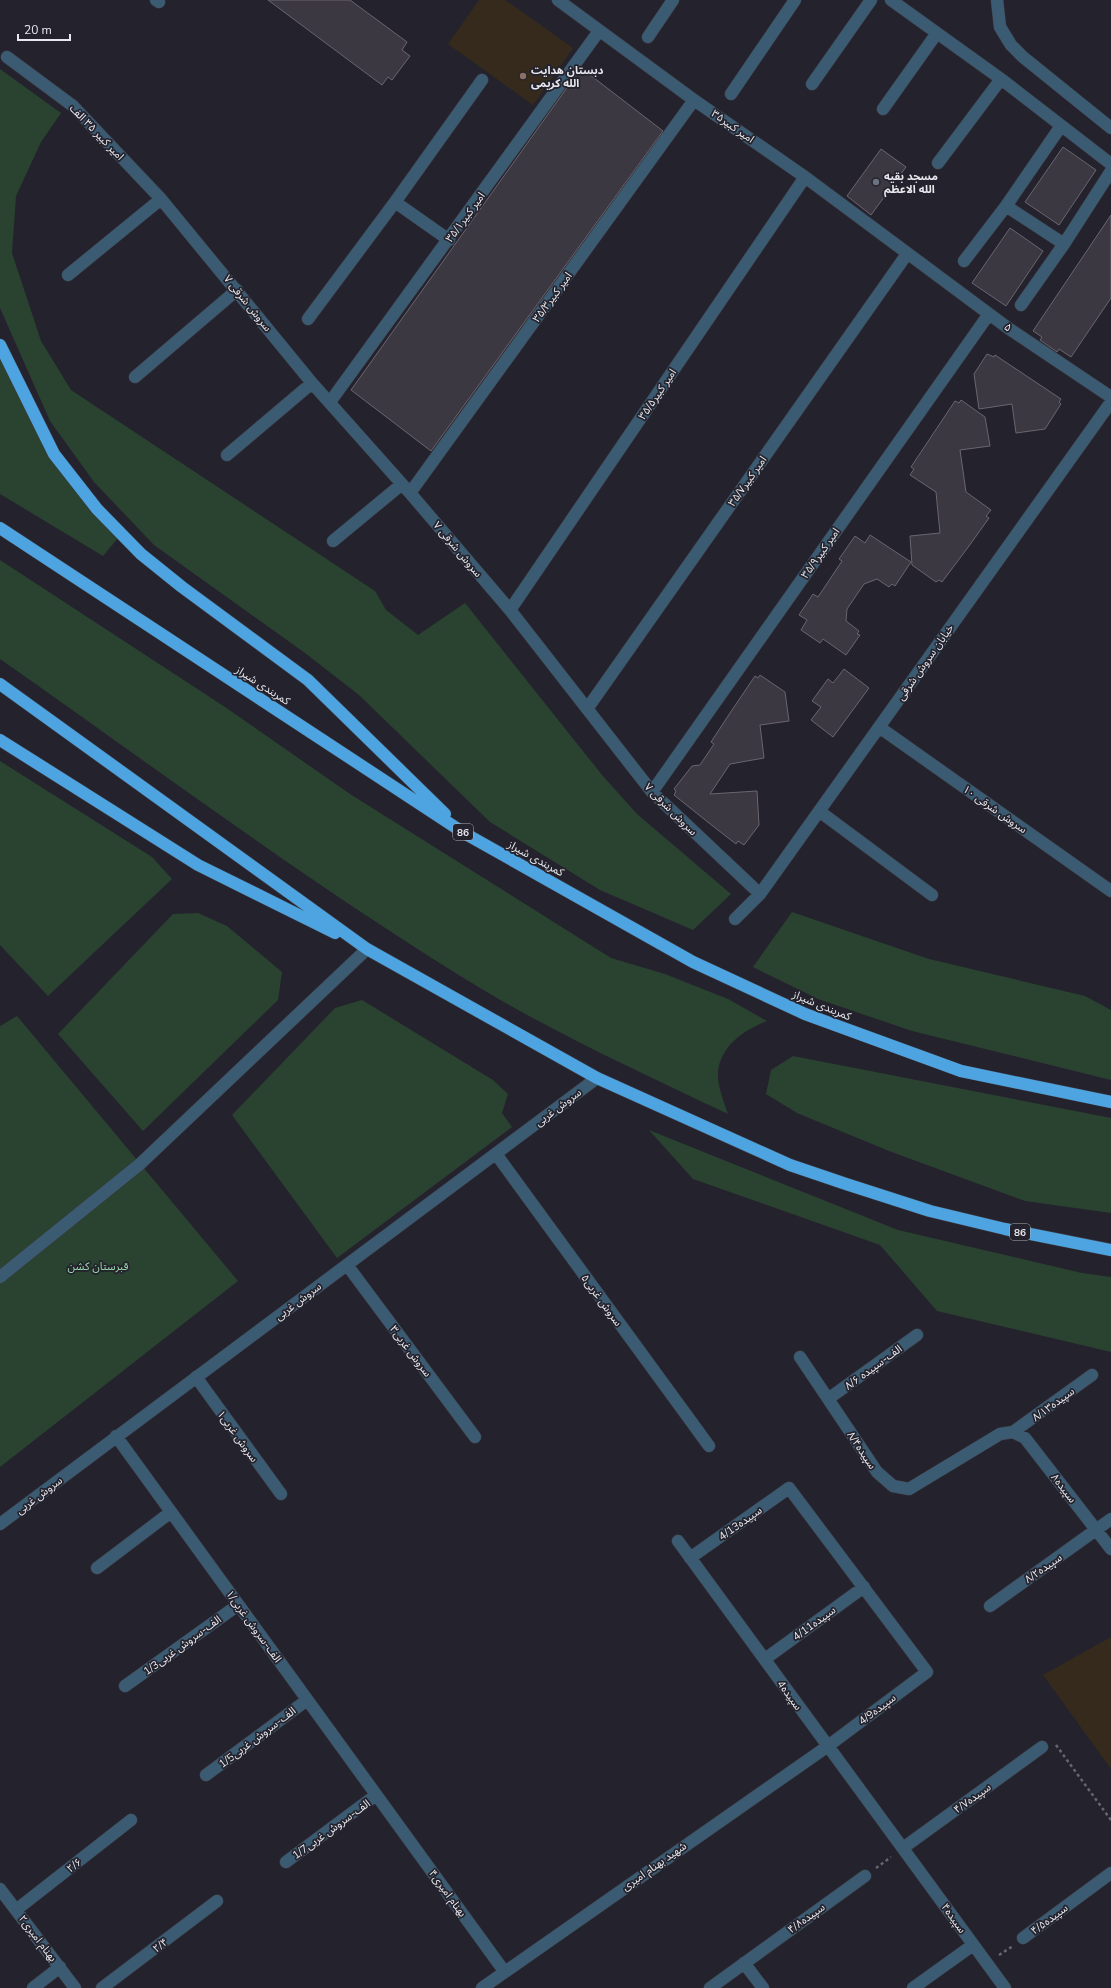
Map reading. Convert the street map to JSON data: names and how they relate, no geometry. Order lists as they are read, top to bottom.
{
  "streets": {
    "highway": ["کمربندی شیراز", "86"],
    "street": [
      "امیر کبیر۳۵",
      "امیر کبیر ۳۵ الف",
      "امیر کبیر۳۵/۱",
      "امیر کبیر۳۵/۳",
      "سروش شرقی ۷",
      "۵",
      "امیر کبیر۳۵/۵",
      "امیر کبیر۳۵/۷",
      "امیر کبیر۳۵/۹",
      "خیابان سروش شرقی",
      "سروش شرقی ۱۰",
      "سروش غربی",
      "سروش غربی۵",
      "سروش غربی۳",
      "۸/۶ الف-سپیده",
      "سپیده۸/۱۳",
      "سروش غربی۱",
      "سپیده۸/۴",
      "سپیده۸",
      "4/13سپیده",
      "سپیده۸/۲",
      "4/11سپیده",
      "۱/الف-سروش غربی",
      "1/3الف-سروش غربی",
      "4سپیده",
      "4/9سپیده",
      "1/5الف-سروش غربی",
      "سپیده۴/۷",
      "1/7الف-سروش غربی",
      "۲/۶",
      "شهید بهنام امیری",
      "بهنام امیری۴",
      "سپیده۴/۸",
      "سپیده۴",
      "سپیده۴/۵",
      "بهنام امیری۲",
      "۲/۴"
    ]
  },
  "crossings": [
    ["امیر کبیر۳۵", "امیر کبیر۳۵/۱"],
    ["امیر کبیر۳۵", "امیر کبیر۳۵/۳"],
    ["امیر کبیر۳۵", "۵"],
    ["امیر کبیر۳۵", "امیر کبیر۳۵/۵"],
    ["امیر کبیر۳۵", "امیر کبیر۳۵/۷"],
    ["امیر کبیر ۳۵ الف", "سروش شرقی ۷"],
    ["امیر کبیر۳۵/۱", "سروش شرقی ۷"],
    ["امیر کبیر۳۵/۳", "سروش شرقی ۷"],
    ["سروش شرقی ۷", "امیر کبیر۳۵/۵"],
    ["سروش شرقی ۷", "امیر کبیر۳۵/۷"],
    ["سروش شرقی ۷", "امیر کبیر۳۵/۹"],
    ["سروش شرقی ۷", "خیابان سروش شرقی"],
    ["۵", "امیر کبیر۳۵/۷"],
    ["۵", "امیر کبیر۳۵/۹"],
    ["خیابان سروش شرقی", "سروش شرقی ۱۰"],
    ["86", "سروش غربی"],
    ["سروش غربی", "سروش غربی۵"],
    ["سروش غربی", "سروش غربی۳"],
    ["سروش غربی", "سروش غربی۱"],
    ["سروش غربی", "۱/الف-سروش غربی"],
    ["۸/۶ الف-سپیده", "سپیده۸/۴"],
    ["سپیده۸/۱۳", "سپیده۸/۴"],
    ["سپیده۸/۱۳", "سپیده۸"],
    ["سپیده۸/۴", "سپیده۸"],
    ["سپیده۸", "سپیده۸/۲"],
    ["4/13سپیده", "4/11سپیده"],
    ["4/13سپیده", "4سپیده"],
    ["4/13سپیده", "4/9سپیده"],
    ["4/11سپیده", "4سپیده"],
    ["4/11سپیده", "4/9سپیده"],
    ["۱/الف-سروش غربی", "1/3الف-سروش غربی"],
    ["۱/الف-سروش غربی", "1/5الف-سروش غربی"],
    ["۱/الف-سروش غربی", "1/7الف-سروش غربی"],
    ["۱/الف-سروش غربی", "بهنام امیری۴"],
    ["4سپیده", "4/9سپیده"],
    ["4سپیده", "سپیده۴/۷"],
    ["4سپیده", "شهید بهنام امیری"],
    ["4سپیده", "سپیده۴"],
    ["4/9سپیده", "شهید بهنام امیری"],
    ["سپیده۴/۷", "سپیده۴"],
    ["۲/۶", "بهنام امیری۲"],
    ["شهید بهنام امیری", "بهنام امیری۴"],
    ["سپیده۴", "سپیده۴/۵"]
  ],
  "parks": ["قبرستان کشن"],
  "places": ["دبستان هدایت الله کریمی", "مسجد بقیه الله الاعظم"],
  "scale_bar": "20 m"
}
